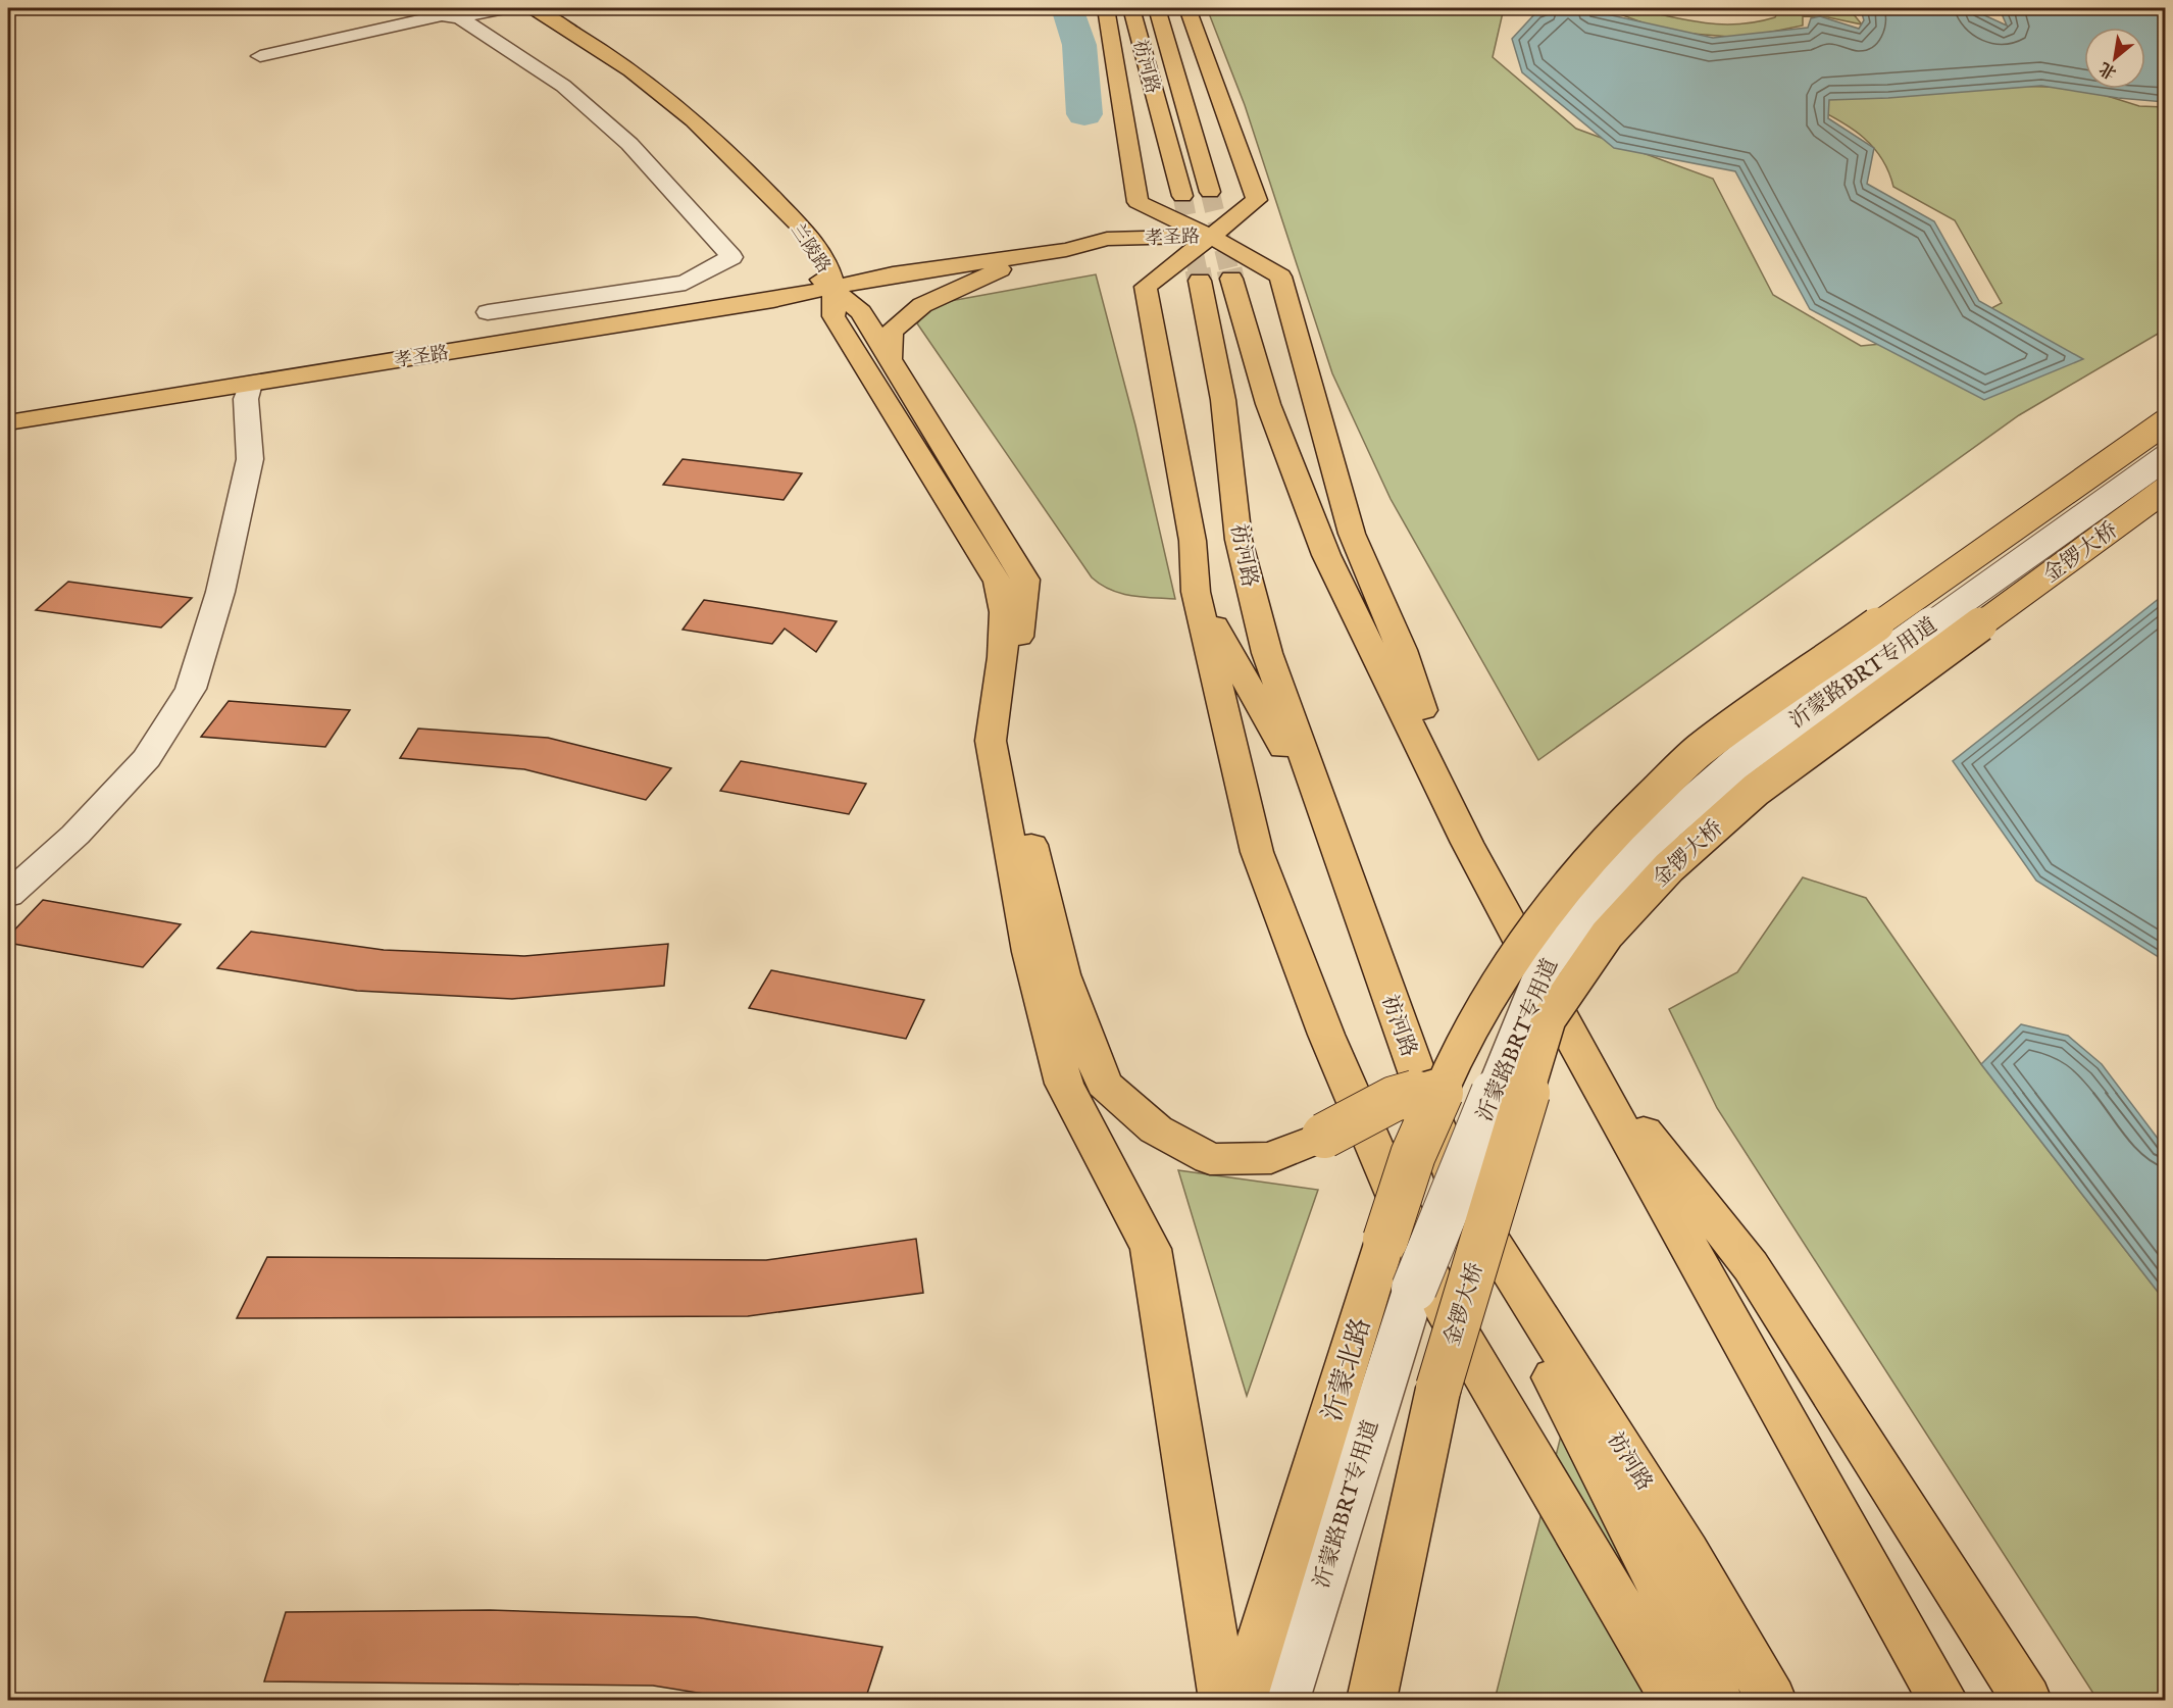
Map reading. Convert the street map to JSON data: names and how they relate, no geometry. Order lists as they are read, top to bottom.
{
  "streets": {
    "main road": [
      "祊河路",
      "孝圣路",
      "兰陵路",
      "金锣大桥",
      "沂蒙北路"
    ],
    "street": ["沂蒙路BRT专用道"]
  },
  "crossings": [
    ["祊河路", "孝圣路"],
    ["孝圣路", "兰陵路"]
  ],
  "north": "bottom left"
}
